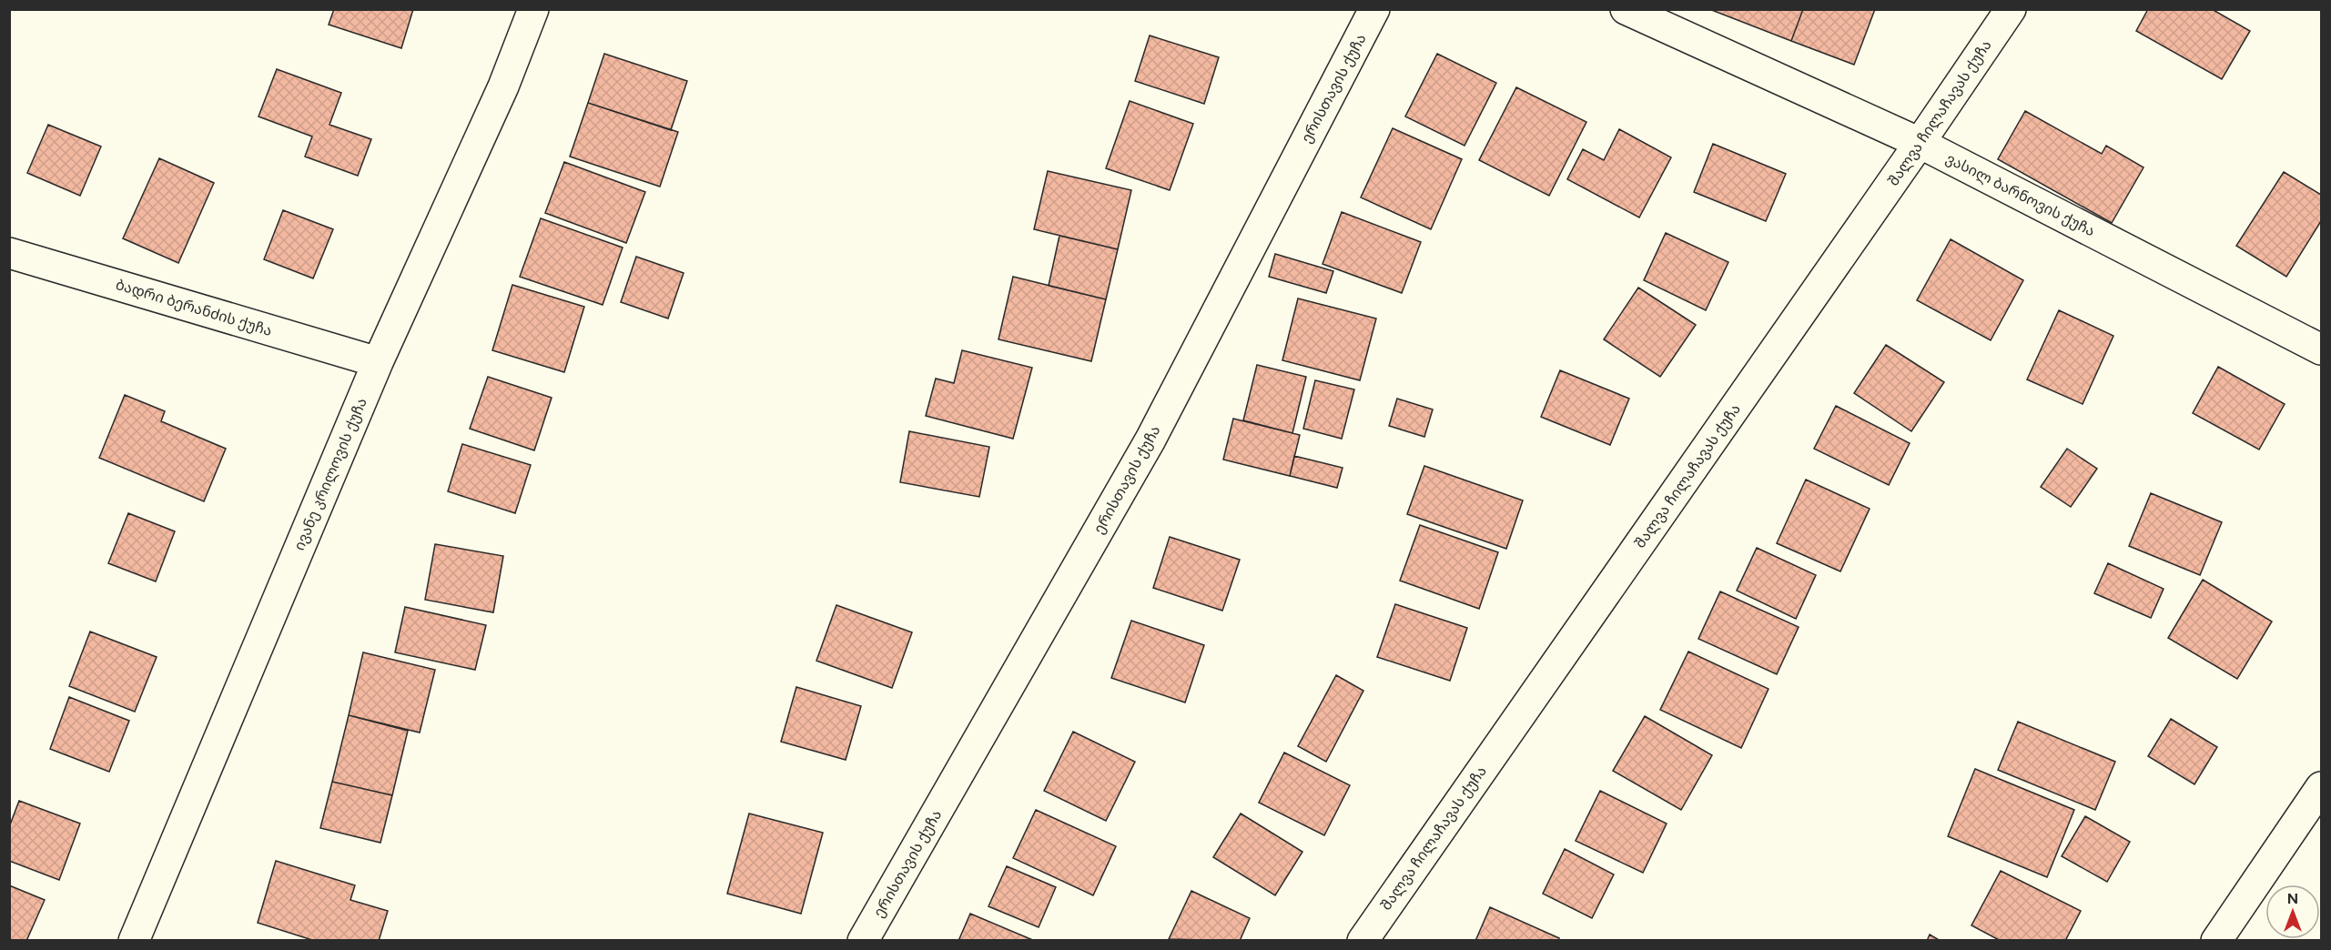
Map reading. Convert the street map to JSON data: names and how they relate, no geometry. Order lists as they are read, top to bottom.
{
  "streets": {
    "main road": [
      "ერისთავის ქუჩა",
      "შალვა ჩილაჩავას ქუჩა",
      "ვასილ ბარნოვის ქუჩა",
      "ბადრი ბერანძის ქუჩა",
      "ივანე კრილოვის ქუჩა"
    ]
  },
  "crossings": [
    ["შალვა ჩილაჩავას ქუჩა", "ვასილ ბარნოვის ქუჩა"],
    ["ბადრი ბერანძის ქუჩა", "ივანე კრილოვის ქუჩა"]
  ],
  "north": "top"
}
